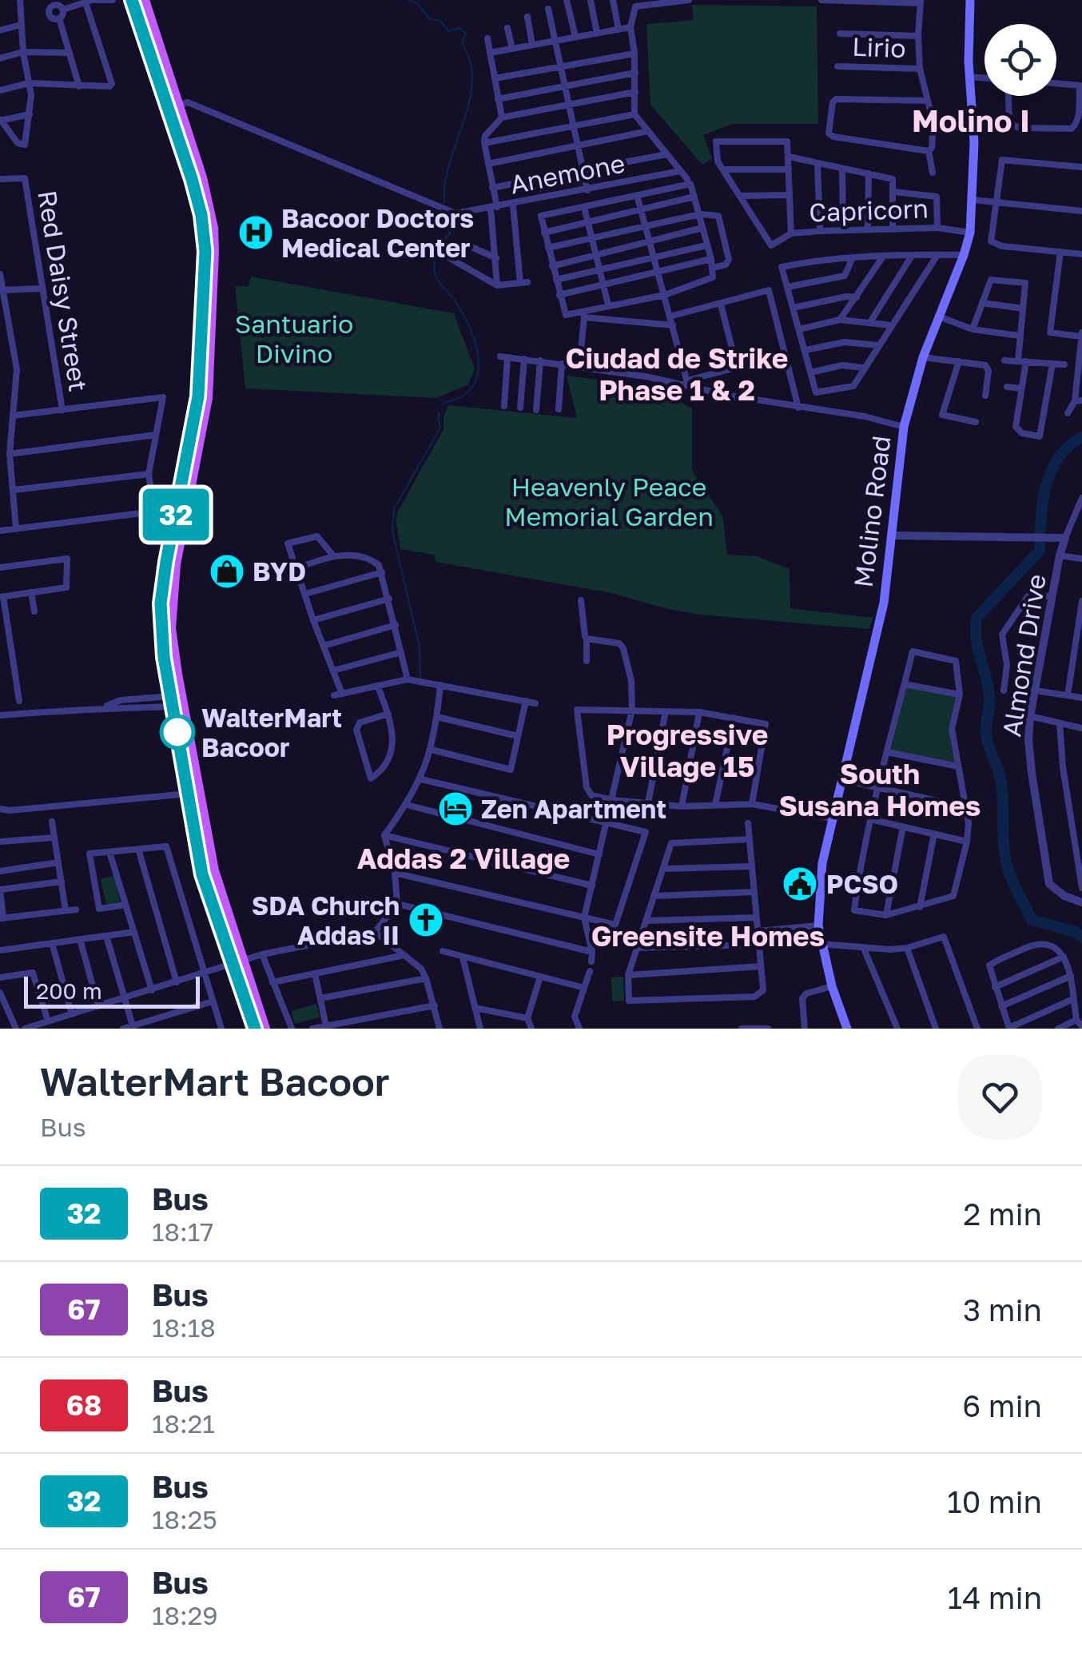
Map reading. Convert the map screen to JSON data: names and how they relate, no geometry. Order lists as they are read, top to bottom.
{
  "streets": {
    "main road": ["Molino Road"],
    "street": [
      "Lirio",
      "Anemone",
      "Capricorn",
      "Red Daisy Street",
      "Almond Drive"
    ]
  },
  "crossings": [
    ["Capricorn", "Molino Road"]
  ],
  "districts": [
    "Molino I",
    "Ciudad de Strike Phase 1 & 2",
    "Progressive Village 15",
    "South Susana Homes",
    "Addas 2 Village",
    "Greensite Homes"
  ],
  "parks": ["Santuario Divino", "Heavenly Peace Memorial Garden"],
  "places": {
    "hospital": ["Bacoor Doctors Medical Center"],
    "shop": ["BYD"],
    "other": ["WalterMart Bacoor"],
    "hotel": ["Zen Apartment"],
    "public building": ["PCSO"],
    "church": ["SDA Church Addas II"]
  },
  "lines": ["bus line 32"],
  "scale_bar": "200 m",
  "page": {
    "on_map": "32",
    "scale": "200 m",
    "heading": ["WalterMart Bacoor", "Bus"],
    "list": [
      {
        "mark": "32",
        "name": "Bus",
        "note": "18:17",
        "value": "2 min"
      },
      {
        "mark": "67",
        "name": "Bus",
        "note": "18:18",
        "value": "3 min"
      },
      {
        "mark": "68",
        "name": "Bus",
        "note": "18:21",
        "value": "6 min"
      },
      {
        "mark": "32",
        "name": "Bus",
        "note": "18:25",
        "value": "10 min"
      },
      {
        "mark": "67",
        "name": "Bus",
        "note": "18:29",
        "value": "14 min"
      }
    ]
  }
}
